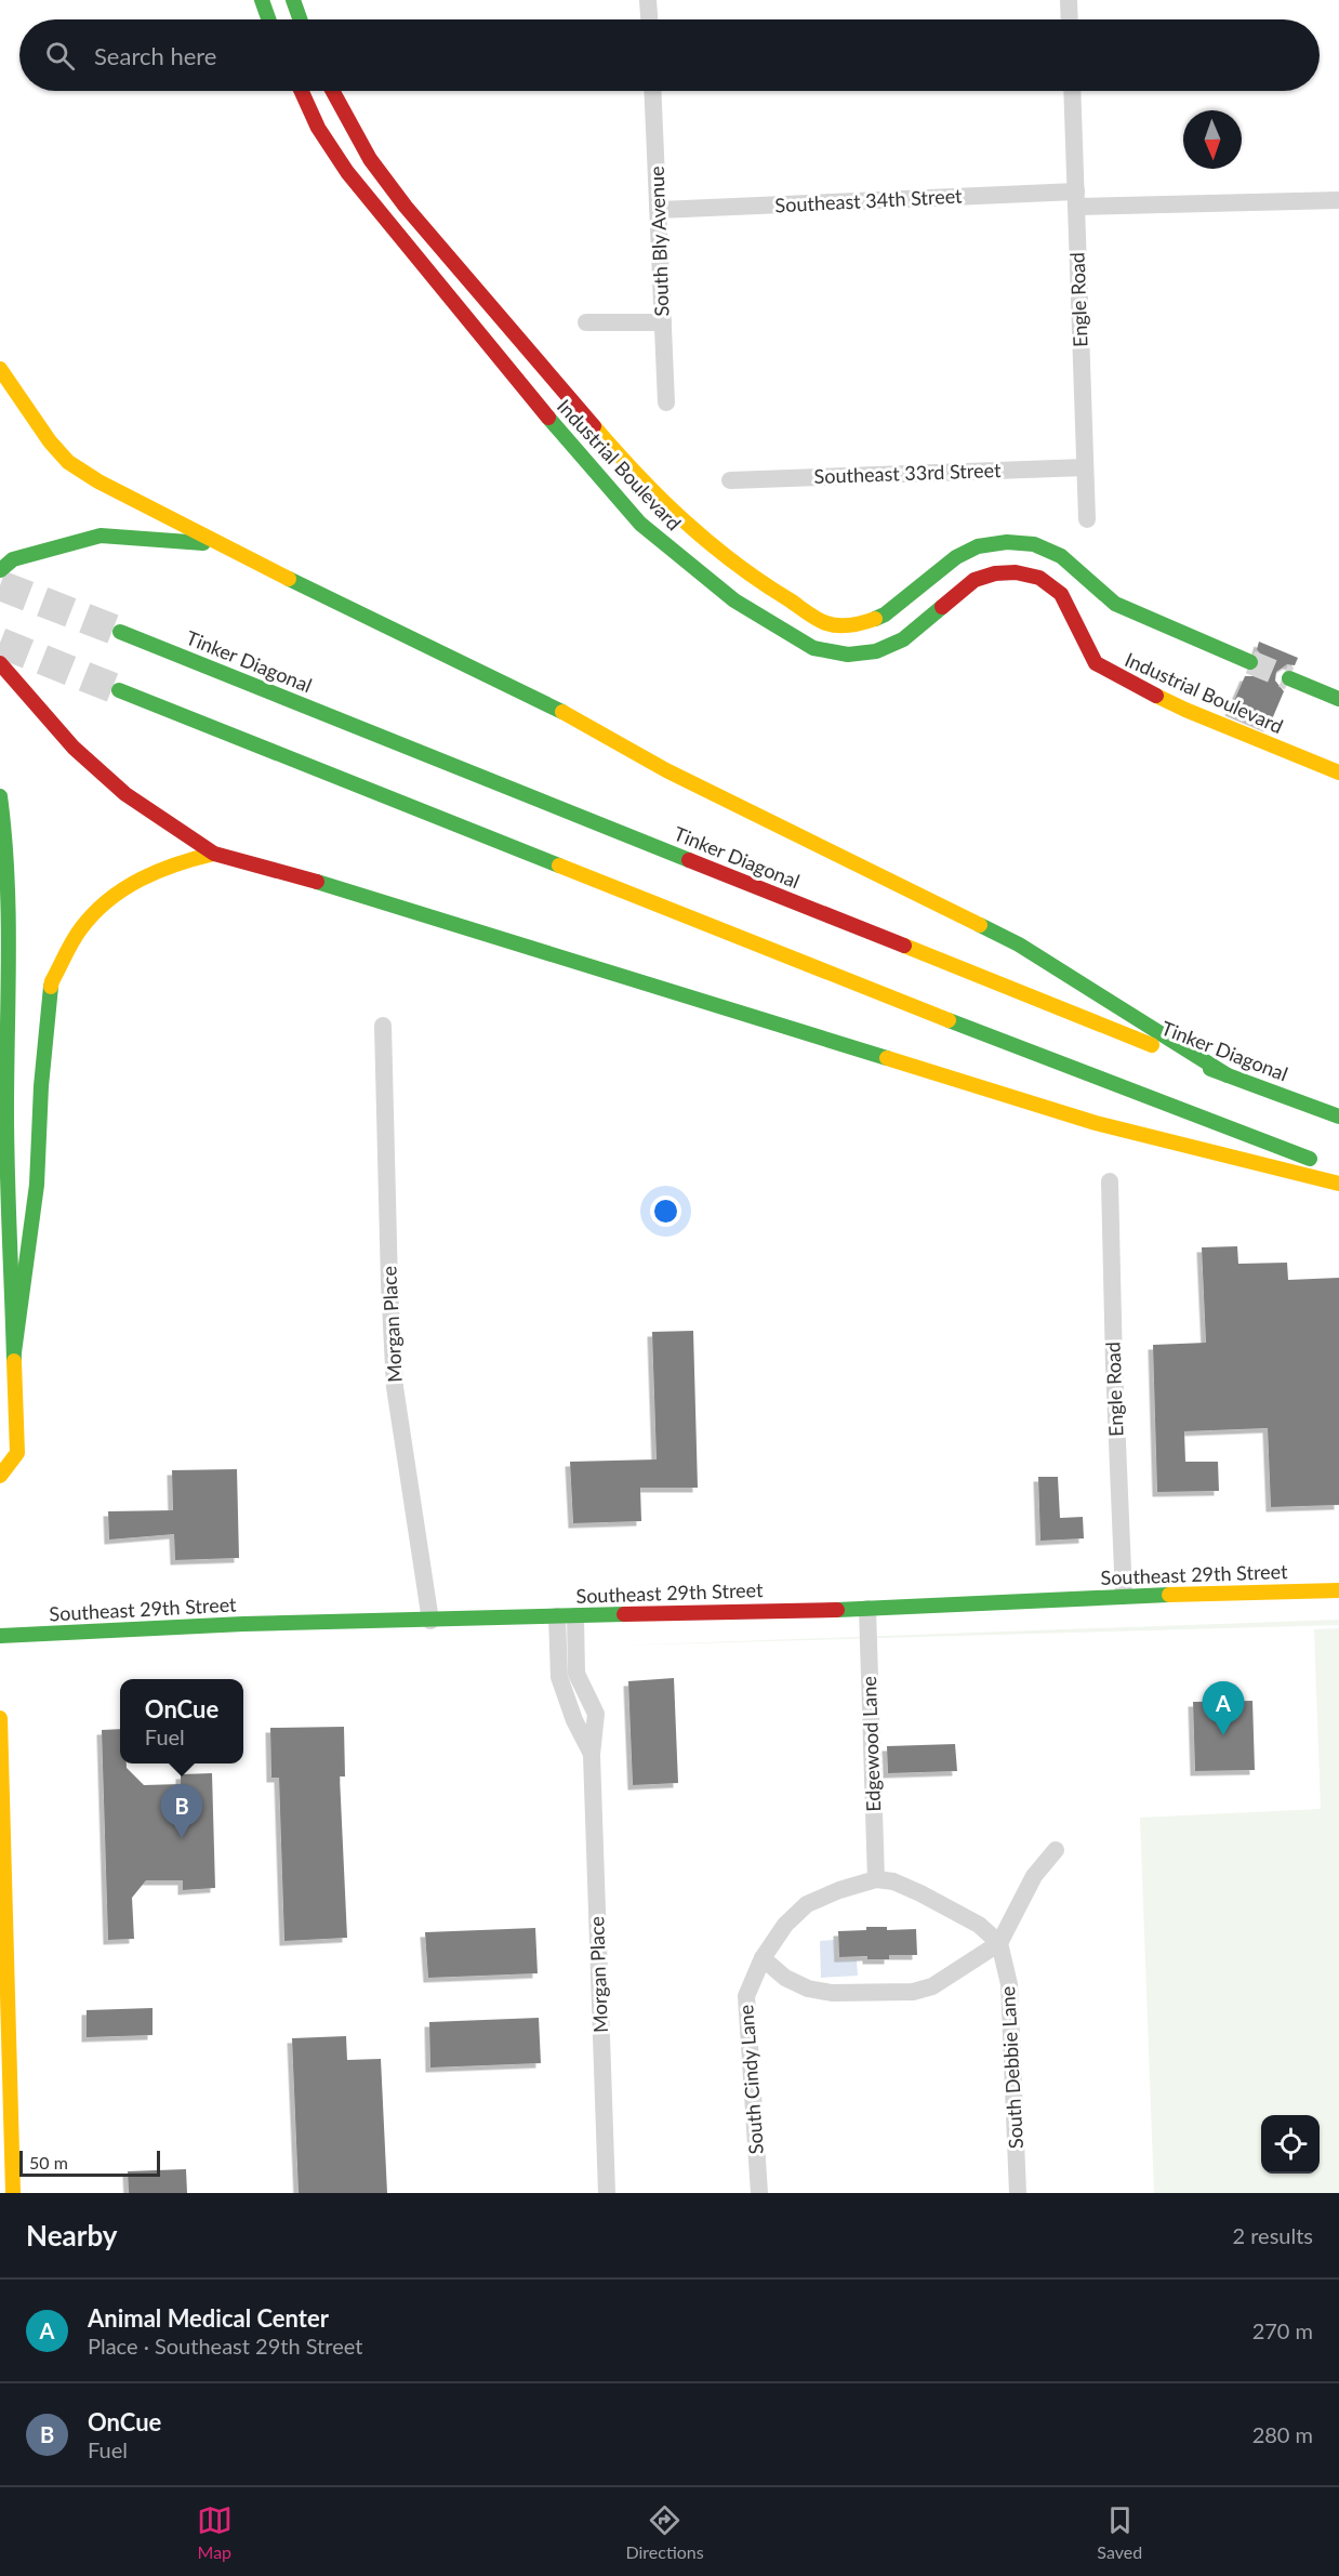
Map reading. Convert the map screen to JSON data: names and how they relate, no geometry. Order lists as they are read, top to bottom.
{
  "streets": {
    "main road": ["Industrial Boulevard", "Tinker Diagonal", "Southeast 29th Street"],
    "street": [
      "Southeast 34th Street",
      "South Bly Avenue",
      "Engle Road",
      "Southeast 33rd Street",
      "Morgan Place",
      "Edgewood Lane",
      "South Debbie Lane",
      "South Cindy Lane"
    ]
  },
  "crossings": [
    ["Southeast 34th Street", "South Bly Avenue"],
    ["Southeast 34th Street", "Engle Road"],
    ["Engle Road", "Southeast 33rd Street"],
    ["Engle Road", "Southeast 29th Street"],
    ["Morgan Place", "Southeast 29th Street"],
    ["Southeast 29th Street", "Edgewood Lane"],
    ["Edgewood Lane", "South Cindy Lane"]
  ],
  "scale_bar": "50 m",
  "north": "bottom",
  "page": {
    "search": "Search here",
    "popup": ["OnCue", "Fuel"],
    "pins": ["A", "B"],
    "scale": "50 m",
    "heading": ["Nearby", "2 results"],
    "list": [
      {
        "mark": "A",
        "name": "Animal Medical Center",
        "note": "Place · Southeast 29th Street",
        "value": "270 m"
      },
      {
        "mark": "B",
        "name": "OnCue",
        "note": "Fuel",
        "value": "280 m"
      }
    ],
    "nav": ["Map", "Directions", "Saved"]
  }
}
